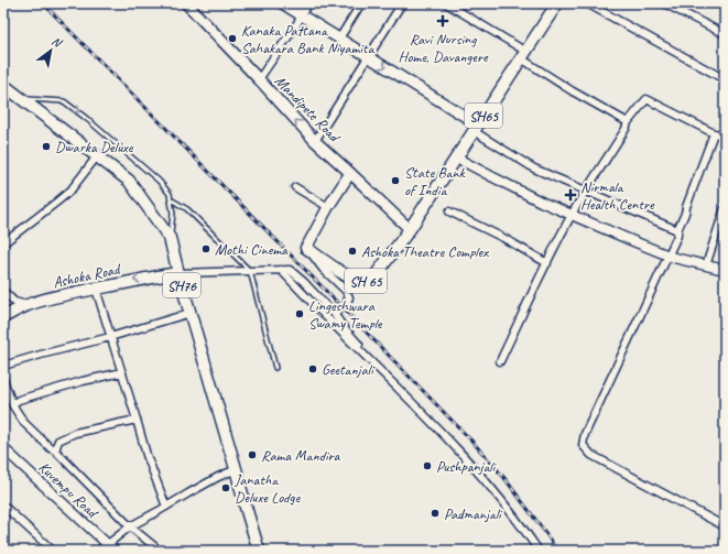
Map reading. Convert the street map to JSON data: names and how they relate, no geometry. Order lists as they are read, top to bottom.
{
  "streets": {
    "main road": [
      "Mandipete Road",
      "SH65",
      "Ashoka Road",
      "SH 65",
      "SH76"
    ],
    "street": ["Kuvempu Road"]
  },
  "crossings": [
    ["Mandipete Road", "SH65"],
    ["Mandipete Road", "SH 65"],
    ["SH65", "SH 65"],
    ["Ashoka Road", "SH76"]
  ],
  "one_way": ["Ashoka Road"],
  "places": {
    "health": ["Ravi Nursing Home, Davangere", "Nirmala Health Centre"],
    "other": [
      "Kanaka Pattana Sahakara Bank Niyamita",
      "Dwarka Deluxe",
      "State Bank of India",
      "Mothi Cinema",
      "Ashoka Theatre Complex",
      "Lingeshwara Swamy Temple",
      "Geetanjali",
      "Rama Mandira",
      "Pushpanjali",
      "Janatha Deluxe Lodge",
      "Padmanjali"
    ]
  },
  "north": "top right"
}
